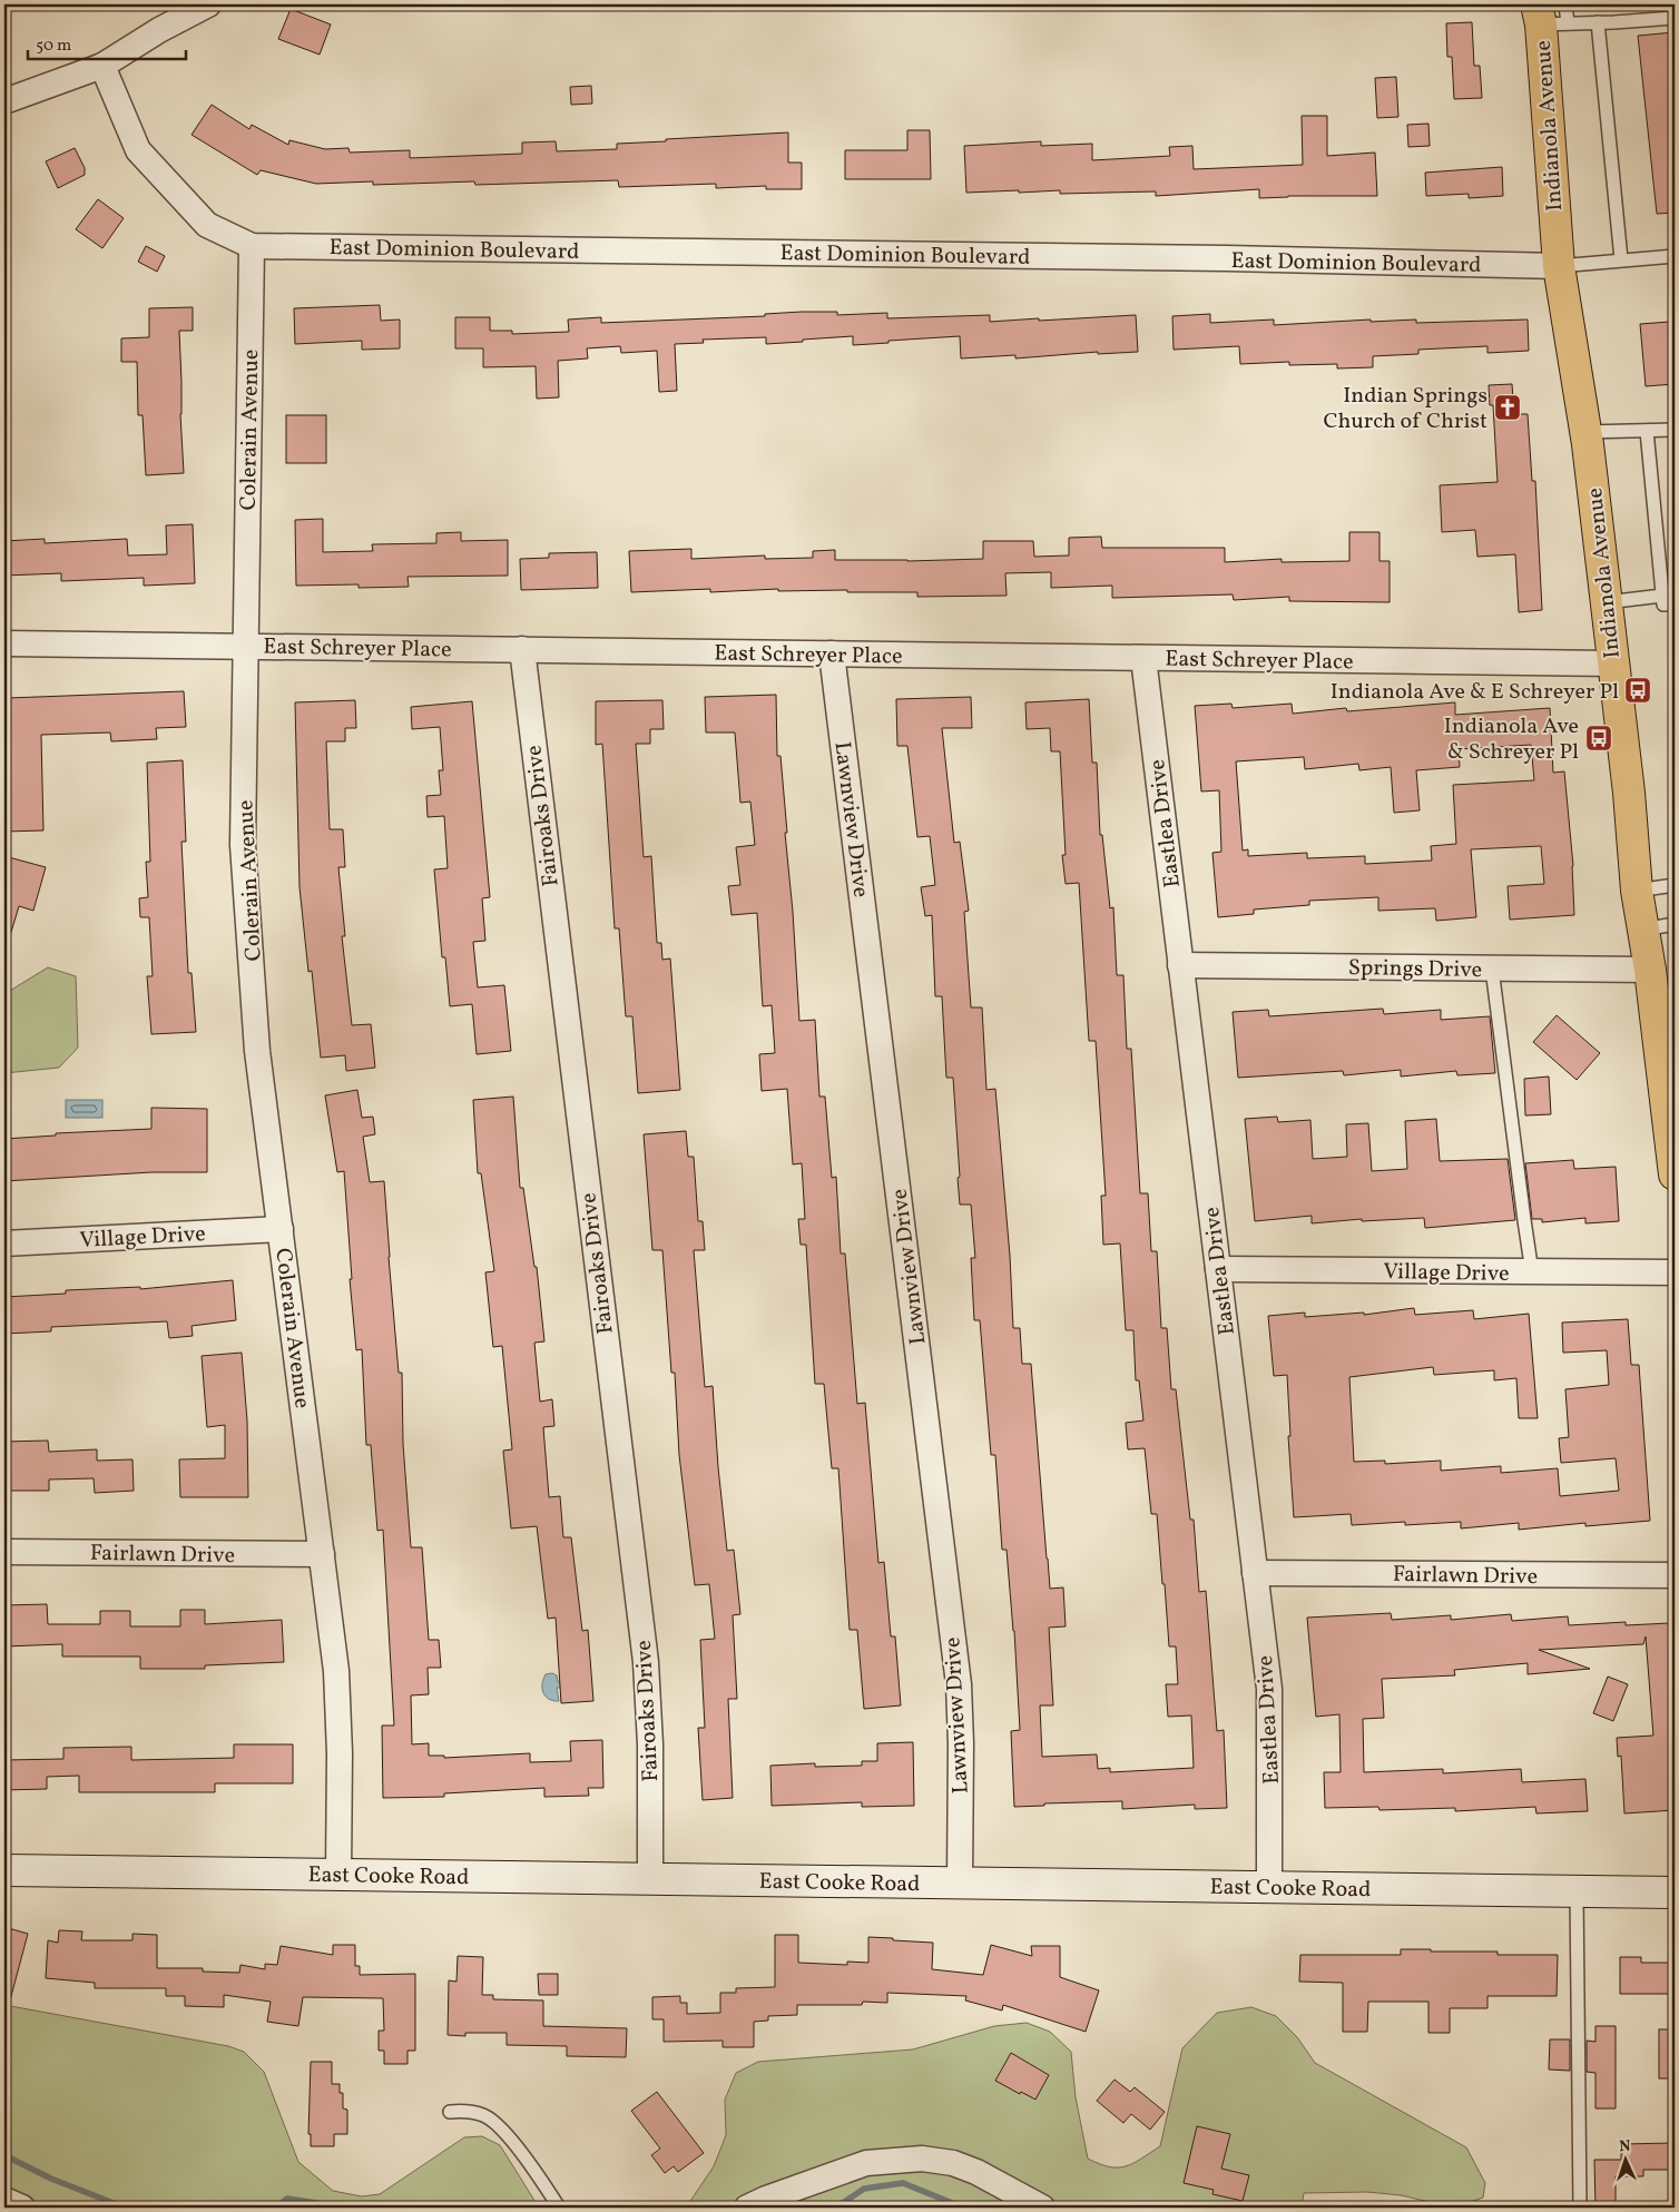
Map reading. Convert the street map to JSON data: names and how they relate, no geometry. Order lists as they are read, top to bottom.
{
  "streets": {
    "main road": ["Indianola Avenue", "East Cooke Road"],
    "street": [
      "East Dominion Boulevard",
      "Colerain Avenue",
      "East Schreyer Place",
      "Fairoaks Drive",
      "Lawnview Drive",
      "Eastlea Drive",
      "Springs Drive",
      "Village Drive",
      "Fairlawn Drive"
    ]
  },
  "crossings": [
    ["Indianola Avenue", "East Dominion Boulevard"],
    ["Indianola Avenue", "East Schreyer Place"],
    ["Indianola Avenue", "Springs Drive"],
    ["East Dominion Boulevard", "Colerain Avenue"],
    ["Colerain Avenue", "East Schreyer Place"],
    ["Colerain Avenue", "Village Drive"],
    ["Colerain Avenue", "Fairlawn Drive"],
    ["Colerain Avenue", "East Cooke Road"],
    ["East Schreyer Place", "Fairoaks Drive"],
    ["East Schreyer Place", "Lawnview Drive"],
    ["East Schreyer Place", "Eastlea Drive"],
    ["Fairoaks Drive", "East Cooke Road"],
    ["Lawnview Drive", "East Cooke Road"],
    ["Eastlea Drive", "Springs Drive"],
    ["Eastlea Drive", "Village Drive"],
    ["Eastlea Drive", "Fairlawn Drive"],
    ["Eastlea Drive", "East Cooke Road"]
  ],
  "places": {
    "church": ["Indian Springs Church of Christ"],
    "bus stop": ["Indianola Ave & E Schreyer Pl", "Indianola Ave & Schreyer Pl"]
  },
  "scale_bar": "50 m",
  "north": "top"
}
